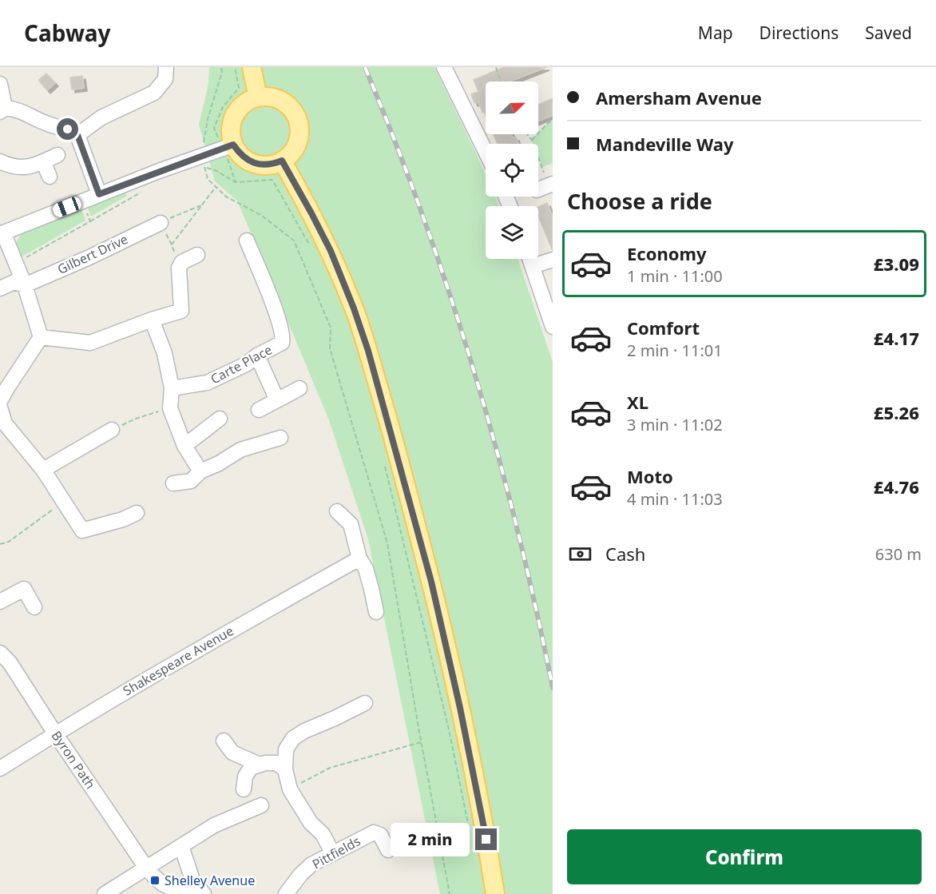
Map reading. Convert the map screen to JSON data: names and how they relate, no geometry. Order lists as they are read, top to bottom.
{
  "streets": {
    "street": [
      "Gilbert Drive",
      "Carte Place",
      "Shakespeare Avenue",
      "Byron Path",
      "Pittfields"
    ]
  },
  "crossings": [
    ["Shakespeare Avenue", "Byron Path"]
  ],
  "places": {
    "transit": ["Shelley Avenue"]
  },
  "north": "top right",
  "page": {
    "header": "Cabway",
    "nav": ["Map", "Directions", "Saved"],
    "banner": ["Amersham Avenue", "Mandeville Way"],
    "heading": "Choose a ride",
    "list": [
      {
        "name": "Economy",
        "note": "1 min · 11:00",
        "value": "£3.09"
      },
      {
        "name": "Comfort",
        "note": "2 min · 11:01",
        "value": "£4.17"
      },
      {
        "name": "XL",
        "note": "3 min · 11:02",
        "value": "£5.26"
      },
      {
        "name": "Moto",
        "note": "4 min · 11:03",
        "value": "£4.76"
      }
    ],
    "pay": ["Cash", "630 m"],
    "buttons": "Confirm",
    "bubble": "2 min"
  }
}
